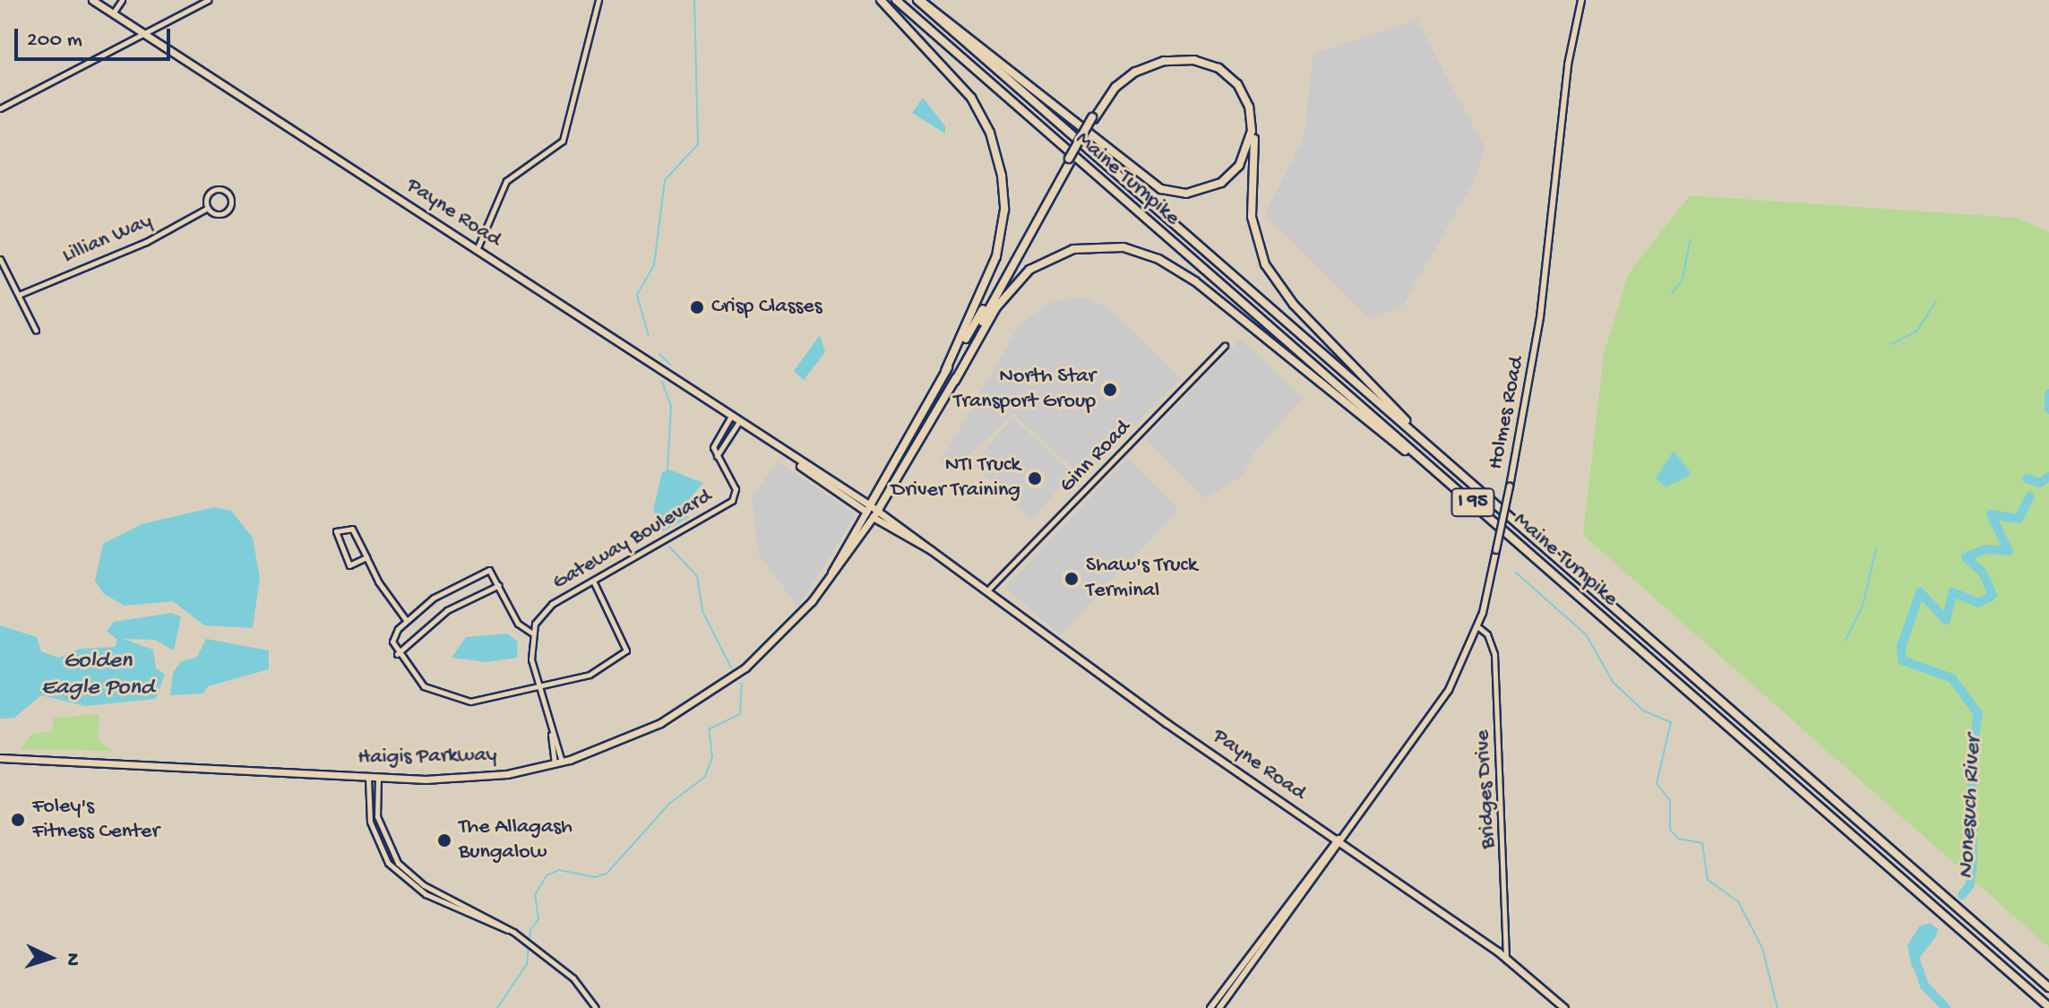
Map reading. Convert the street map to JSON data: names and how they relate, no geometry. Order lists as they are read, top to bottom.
{
  "streets": {
    "highway": ["Maine Turnpike", "I 95"],
    "main road": ["Payne Road", "Haigis Parkway"],
    "street": [
      "Lillian Way",
      "Holmes Road",
      "Ginn Road",
      "Gateway Boulevard",
      "Bridges Drive"
    ]
  },
  "crossings": [
    ["Payne Road", "Holmes Road"],
    ["Payne Road", "Ginn Road"],
    ["Payne Road", "Gateway Boulevard"],
    ["Payne Road", "Haigis Parkway"],
    ["Payne Road", "Bridges Drive"],
    ["Holmes Road", "Bridges Drive"]
  ],
  "water": ["Golden Eagle Pond", "Nonesuch River"],
  "places": [
    "Crisp Classes",
    "North Star Transport Group",
    "NTI Truck Driver Training",
    "Shaw's Truck Terminal",
    "Foley's Fitness Center",
    "The Allagash Bungalow"
  ],
  "scale_bar": "200 m",
  "north": "right"
}
